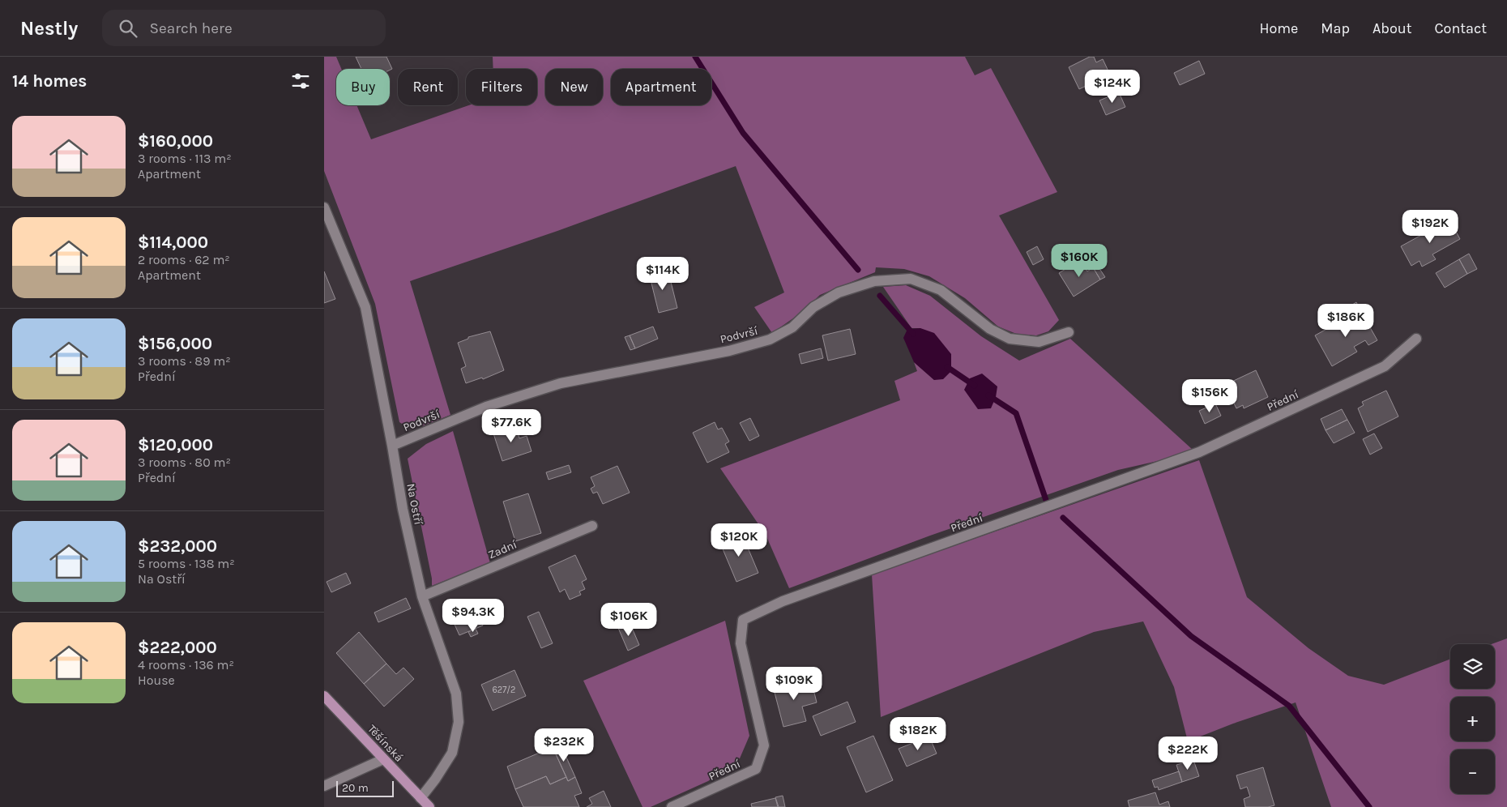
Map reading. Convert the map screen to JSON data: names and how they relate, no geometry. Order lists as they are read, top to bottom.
{
  "streets": {
    "main road": ["Těšínská"],
    "street": [
      "Podvrší",
      "Přední",
      "Na Ostří",
      "Zadní"
    ]
  },
  "crossings": [
    ["Podvrší", "Na Ostří"],
    ["Na Ostří", "Zadní"],
    ["Na Ostří", "Těšínská"]
  ],
  "house_numbers": ["627/2"],
  "scale_bar": "20 m",
  "page": {
    "header": "Nestly",
    "search": "Search here",
    "nav": [
      "Home",
      "Map",
      "About",
      "Contact"
    ],
    "heading": "14 homes",
    "chip": [
      "Buy",
      "Rent",
      "Filters",
      "New",
      "Apartment"
    ],
    "price": [
      "$124K",
      "$192K",
      "$160K",
      "$114K",
      "$186K",
      "$156K",
      "$77.6K",
      "$120K",
      "$94.3K",
      "$106K",
      "$109K",
      "$182K",
      "$232K",
      "$222K"
    ],
    "list": [
      {
        "name": "$160,000",
        "note": "3 rooms · 113 m² · Apartment"
      },
      {
        "name": "$114,000",
        "note": "2 rooms · 62 m² · Apartment"
      },
      {
        "name": "$156,000",
        "note": "3 rooms · 89 m² · Přední"
      },
      {
        "name": "$120,000",
        "note": "3 rooms · 80 m² · Přední"
      },
      {
        "name": "$232,000",
        "note": "5 rooms · 138 m² · Na Ostří"
      },
      {
        "name": "$222,000",
        "note": "4 rooms · 136 m² · House"
      }
    ],
    "map_buttons": ["+", "−"],
    "scale": "20 m"
  }
}
